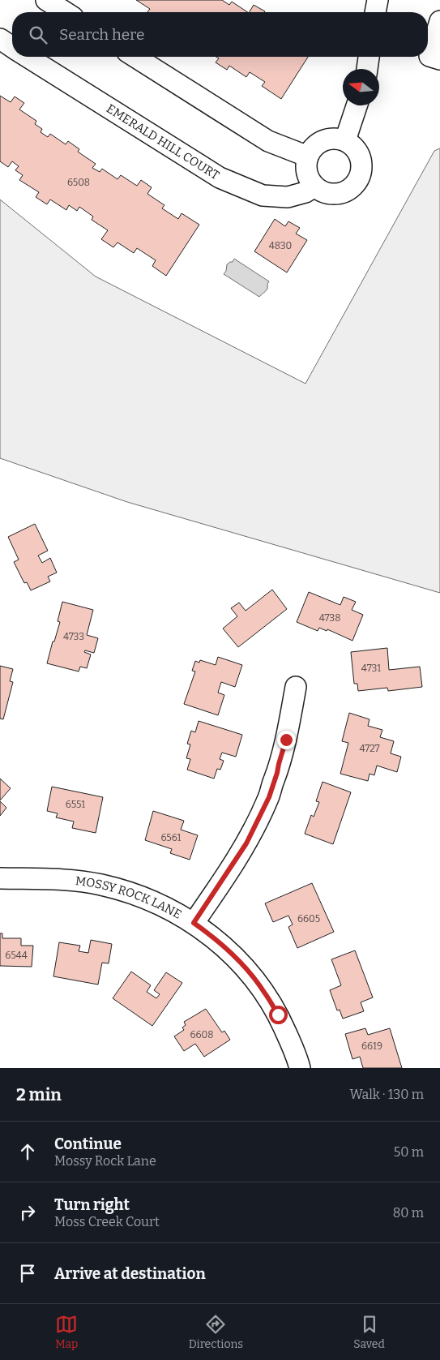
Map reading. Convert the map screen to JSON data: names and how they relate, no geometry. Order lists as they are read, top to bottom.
{
  "streets": {
    "street": ["EMERALD HILL COURT", "MOSSY ROCK LANE"]
  },
  "house_numbers": [
    "6508",
    "4830",
    "4738",
    "4733",
    "4731",
    "4727",
    "6551",
    "6561",
    "6605",
    "6544",
    "6608",
    "6619"
  ],
  "north": "left",
  "page": {
    "search": "Search here",
    "heading": ["2 min", "Walk · 130 m"],
    "list": [
      ["Continue", "Mossy Rock Lane", "50 m"],
      ["Turn right", "Moss Creek Court", "80 m"],
      "Arrive at destination"
    ],
    "nav": ["Map", "Directions", "Saved"]
  }
}
